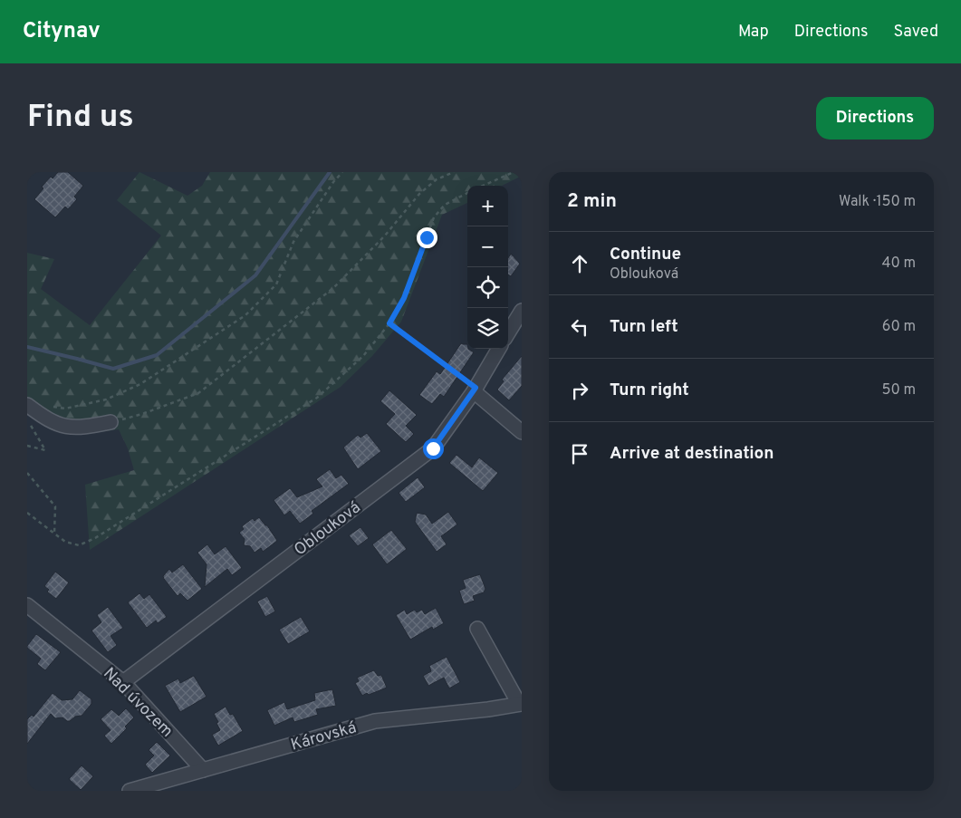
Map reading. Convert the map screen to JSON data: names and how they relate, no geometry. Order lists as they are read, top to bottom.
{
  "streets": {
    "street": ["Oblouková", "Nad úvozem", "Károvská"]
  },
  "crossings": [
    ["Oblouková", "Nad úvozem"],
    ["Nad úvozem", "Károvská"]
  ],
  "page": {
    "header": "Citynav",
    "nav": ["Map", "Directions", "Saved"],
    "buttons": "Directions",
    "title": "Find us",
    "heading": ["2 min", "Walk · 150 m"],
    "map_buttons": ["+", "−"],
    "list": [
      ["Continue", "Oblouková", "40 m"],
      ["Turn left", "60 m"],
      ["Turn right", "50 m"],
      "Arrive at destination"
    ]
  }
}
